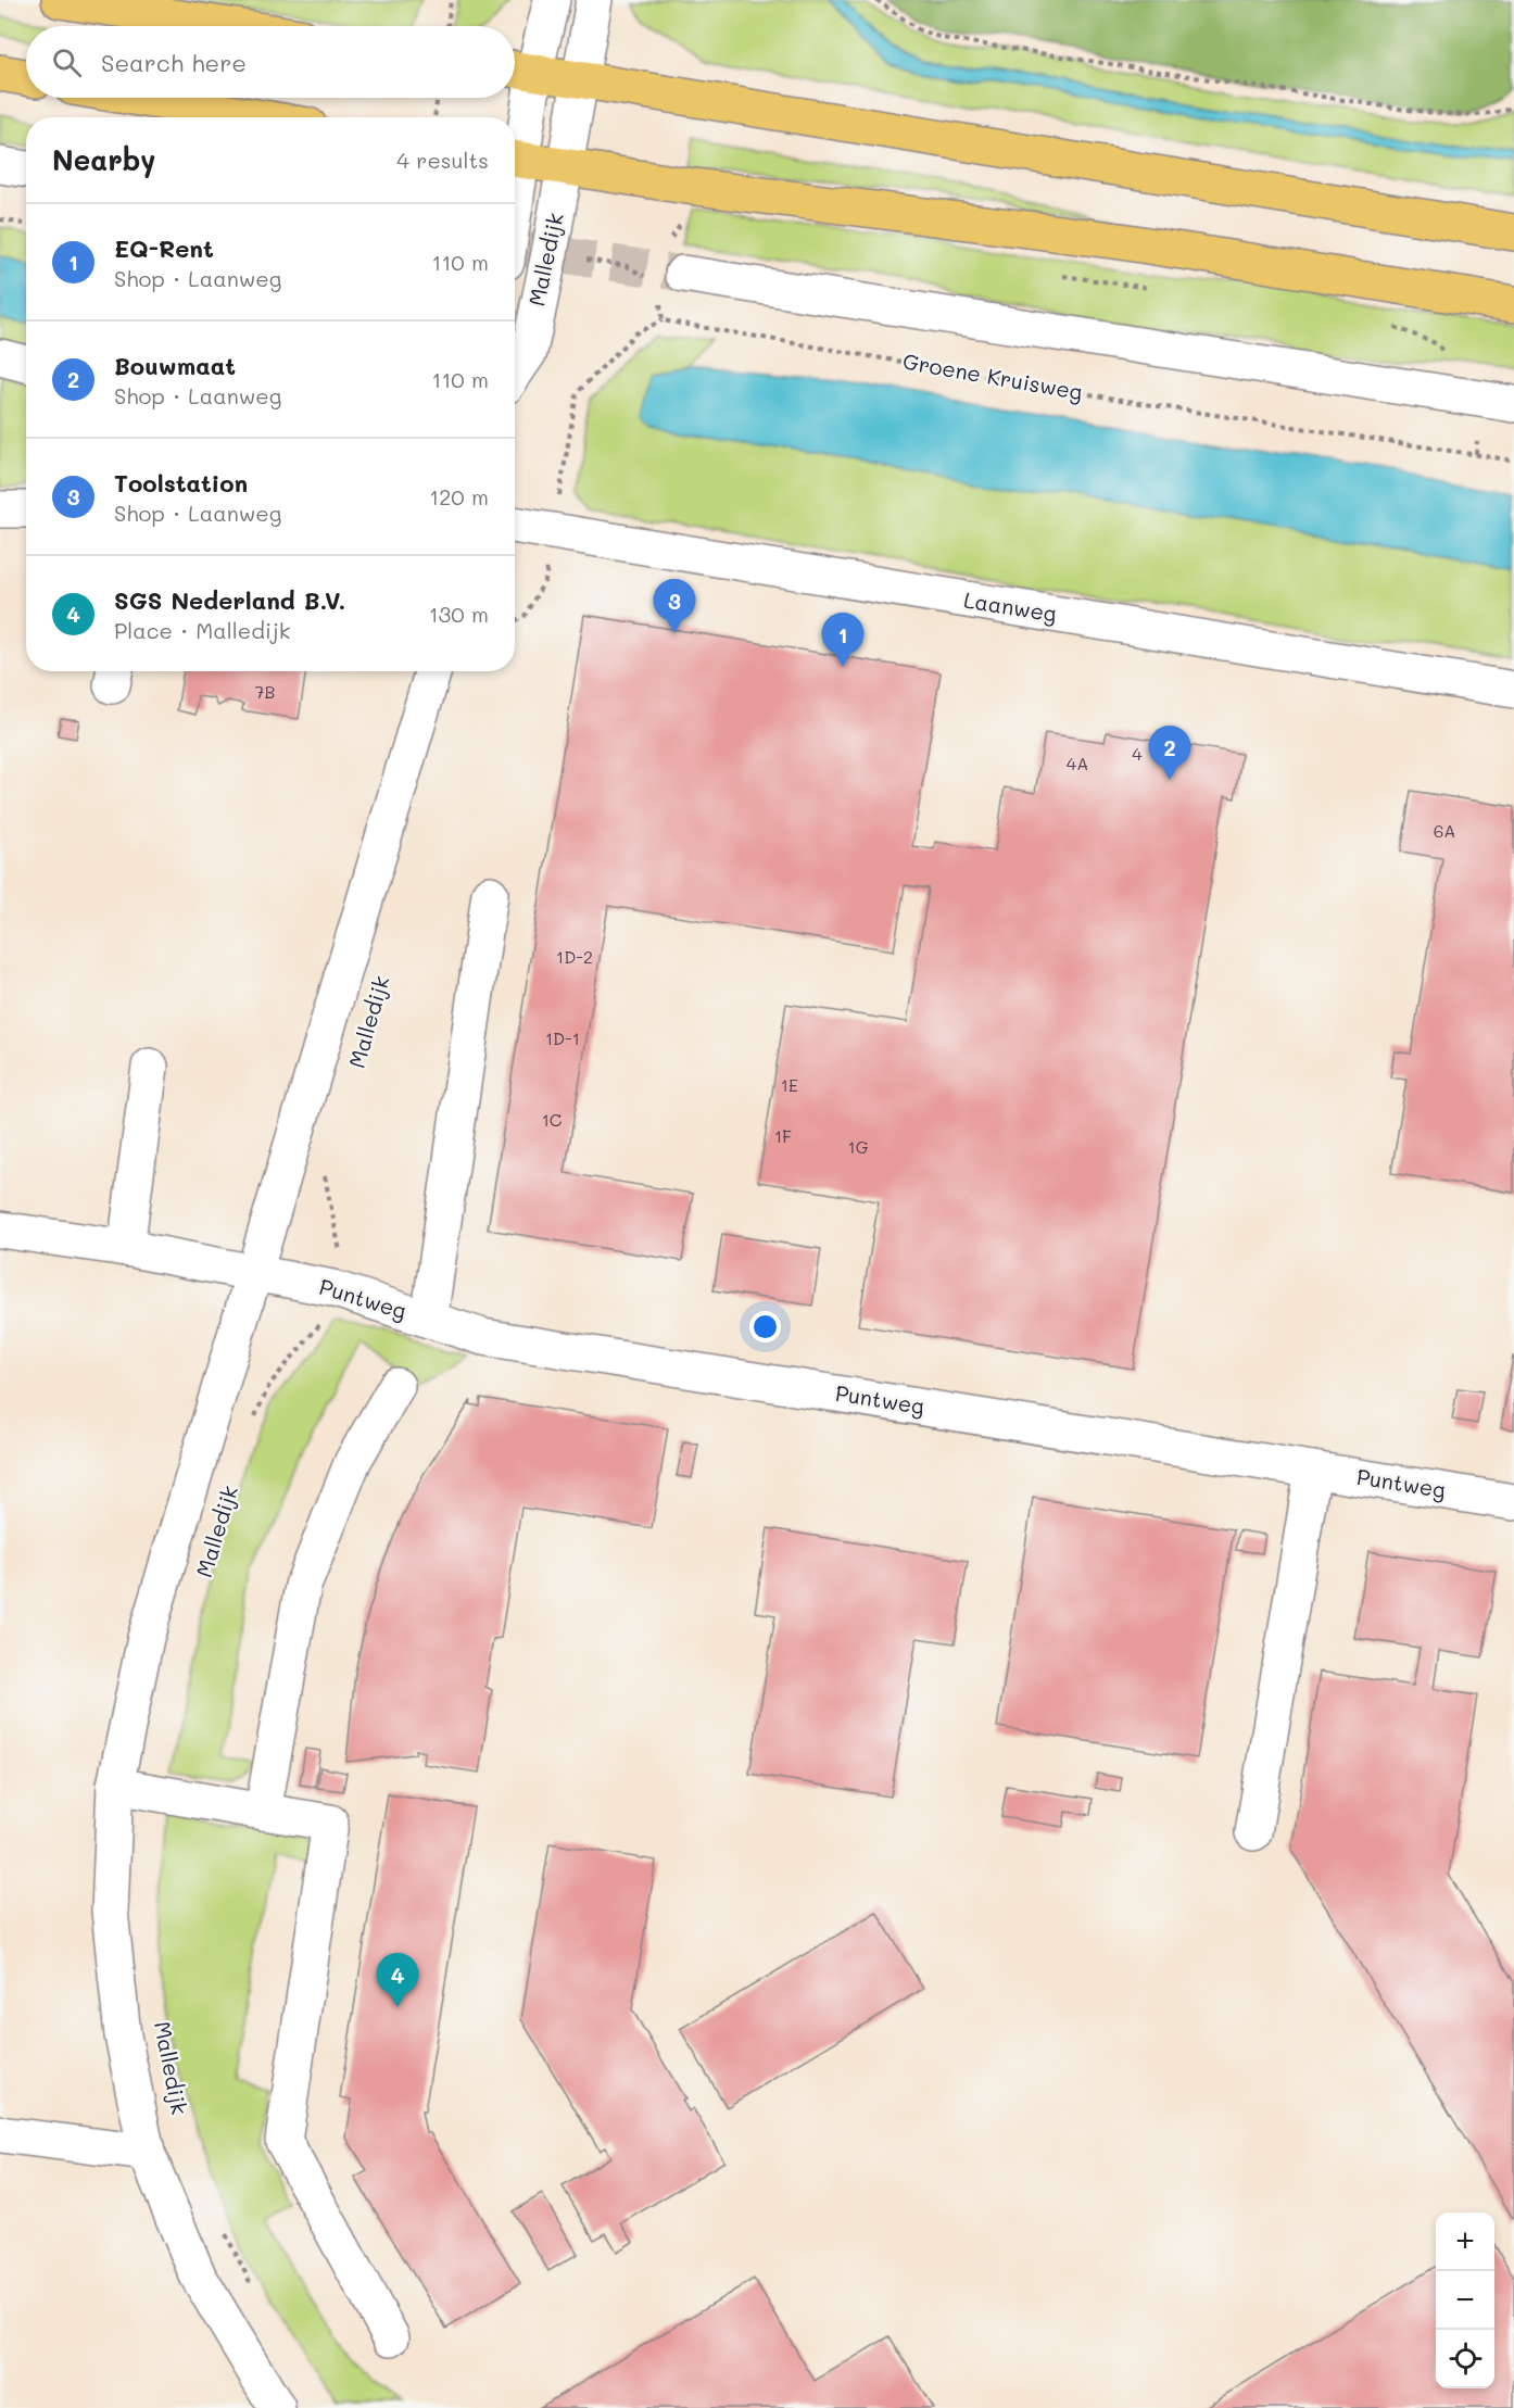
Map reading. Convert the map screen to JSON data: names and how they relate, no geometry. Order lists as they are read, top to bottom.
{
  "streets": {
    "street": ["Malledijk", "Laanweg", "Puntweg"],
    "path": ["Groene Kruisweg"]
  },
  "crossings": [
    ["Malledijk", "Puntweg"]
  ],
  "house_numbers": [
    "7B",
    "4",
    "4A",
    "6A",
    "1D-2",
    "1D-1",
    "1E",
    "1C",
    "1F",
    "1G"
  ],
  "page": {
    "search": "Search here",
    "heading": ["Nearby", "4 results"],
    "list": [
      {
        "mark": "1",
        "name": "EQ-Rent",
        "note": "Shop · Laanweg",
        "value": "110 m"
      },
      {
        "mark": "2",
        "name": "Bouwmaat",
        "note": "Shop · Laanweg",
        "value": "110 m"
      },
      {
        "mark": "3",
        "name": "Toolstation",
        "note": "Shop · Laanweg",
        "value": "120 m"
      },
      {
        "mark": "4",
        "name": "SGS Nederland B.V.",
        "note": "Place · Malledijk",
        "value": "130 m"
      }
    ],
    "pins": [
      "3",
      "1",
      "2",
      "4"
    ],
    "map_buttons": ["+", "−"]
  }
}
